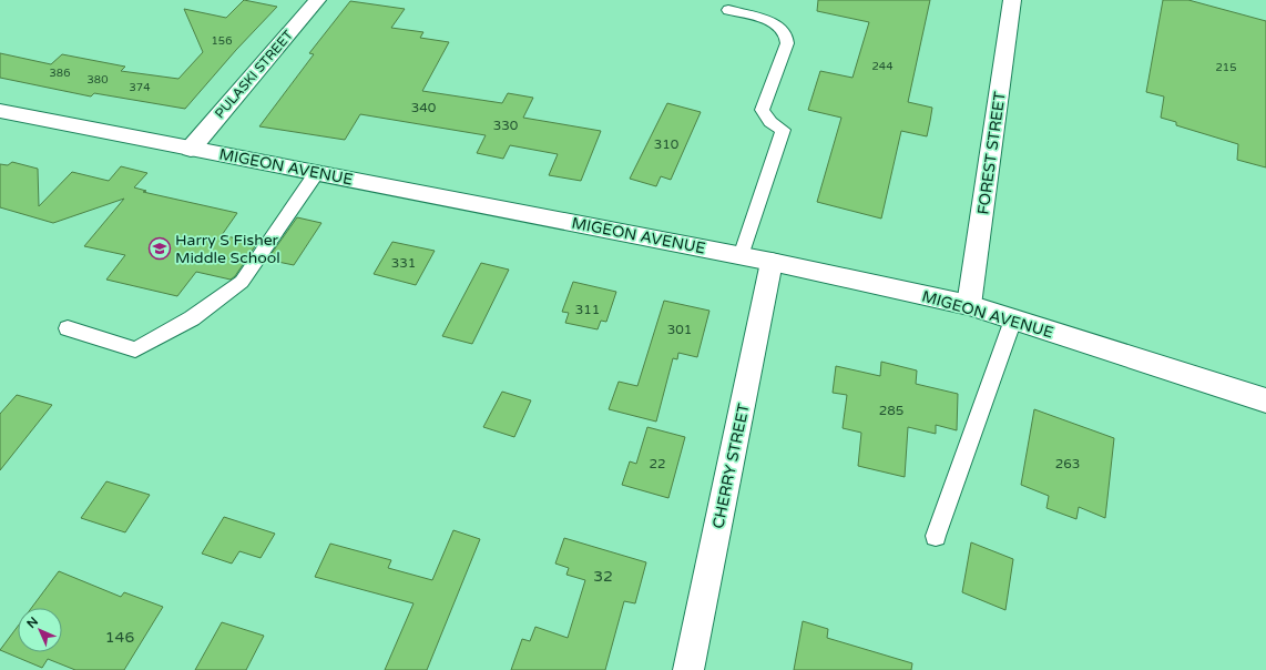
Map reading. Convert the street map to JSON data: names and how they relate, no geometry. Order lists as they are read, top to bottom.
{
  "streets": {
    "main road": [
      "PULASKI STREET",
      "FOREST STREET",
      "MIGEON AVENUE",
      "CHERRY STREET"
    ]
  },
  "crossings": [
    ["PULASKI STREET", "MIGEON AVENUE"],
    ["FOREST STREET", "MIGEON AVENUE"],
    ["MIGEON AVENUE", "CHERRY STREET"]
  ],
  "places": {
    "school or university": ["Harry S Fisher Middle School"]
  },
  "house_numbers": [
    "156",
    "244",
    "215",
    "386",
    "380",
    "374",
    "340",
    "330",
    "310",
    "331",
    "311",
    "301",
    "285",
    "22",
    "263",
    "32",
    "146"
  ],
  "north": "top left"
}
